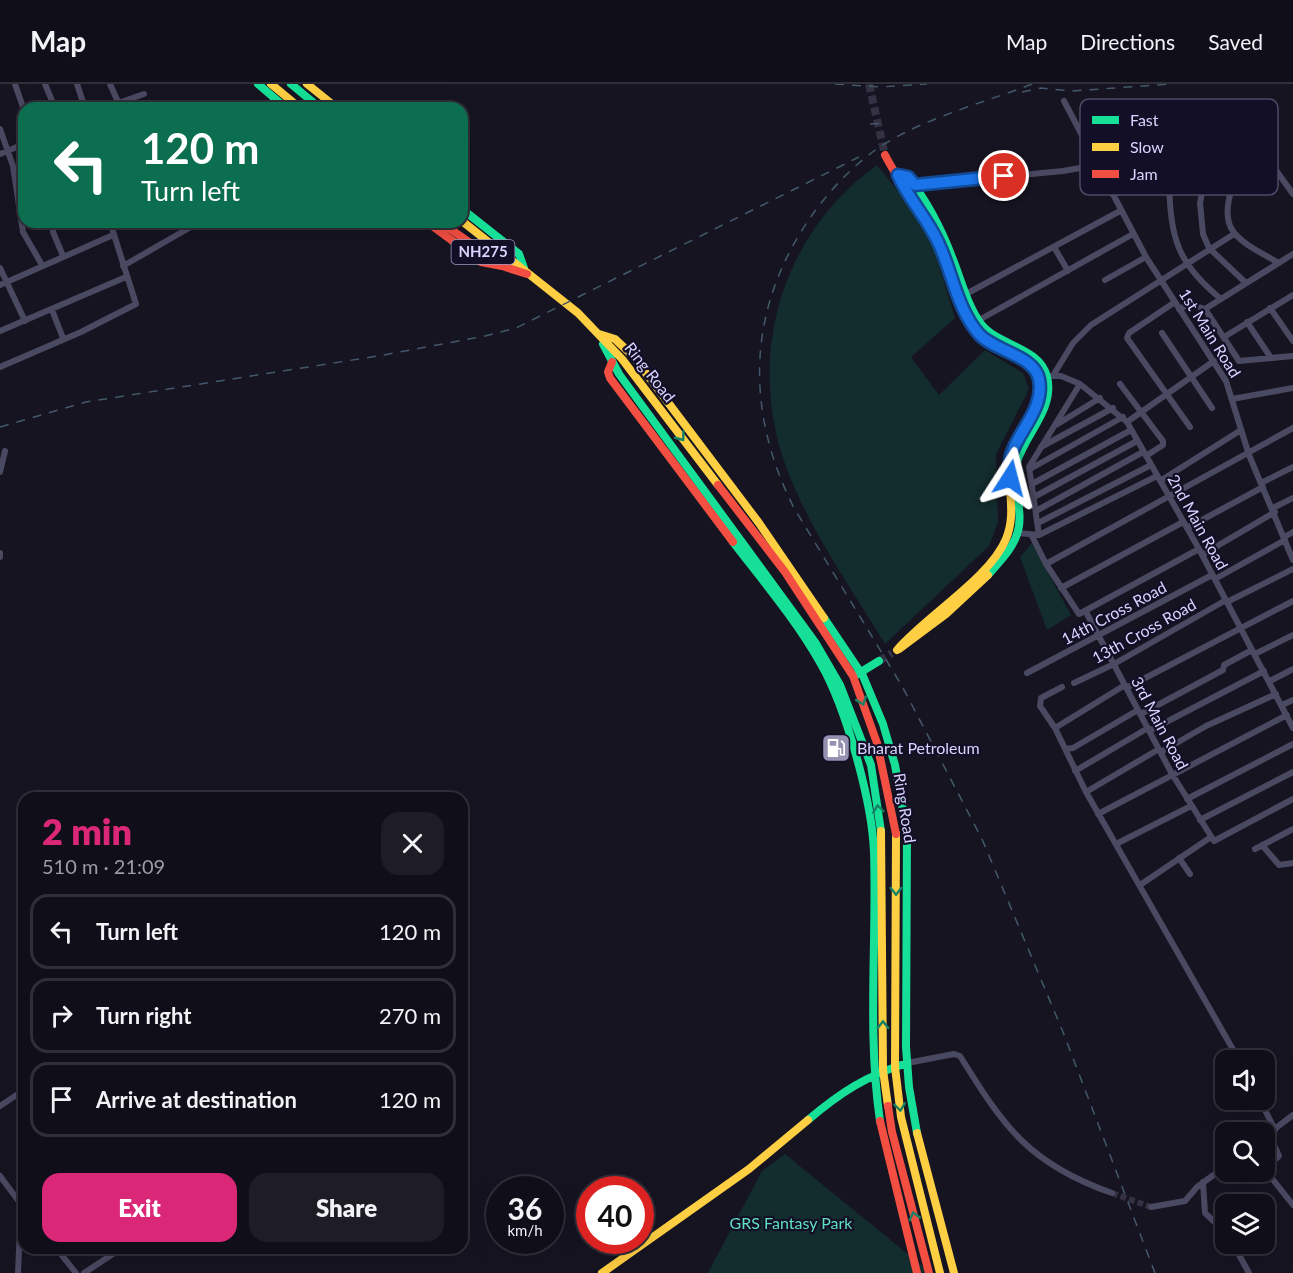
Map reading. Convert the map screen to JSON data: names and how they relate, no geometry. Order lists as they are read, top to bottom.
{
  "streets": {
    "main road": ["NH275", "Ring Road"],
    "street": [
      "1st Main Road",
      "2nd Main Road",
      "14th Cross Road",
      "13th Cross Road",
      "3rd Main Road"
    ]
  },
  "crossings": [
    ["1st Main Road", "14th Cross Road"],
    ["2nd Main Road", "14th Cross Road"],
    ["2nd Main Road", "13th Cross Road"],
    ["14th Cross Road", "3rd Main Road"],
    ["13th Cross Road", "3rd Main Road"]
  ],
  "parks": ["GRS Fantasy Park"],
  "places": {
    "fuel station": ["Bharat Petroleum"]
  },
  "legend": ["Fast", "Slow", "Jam"],
  "page": {
    "header": "Map",
    "nav": ["Map", "Directions", "Saved"],
    "turn": ["120 m", "Turn left"],
    "heading": ["2 min", "510 m · 21:09"],
    "list": [
      {
        "name": "Turn left",
        "value": "120 m"
      },
      {
        "name": "Turn right",
        "value": "270 m"
      },
      {
        "name": "Arrive at destination",
        "value": "120 m"
      }
    ],
    "buttons": ["Exit", "Share"],
    "speed": "36 km/h",
    "limit": "40"
  }
}
